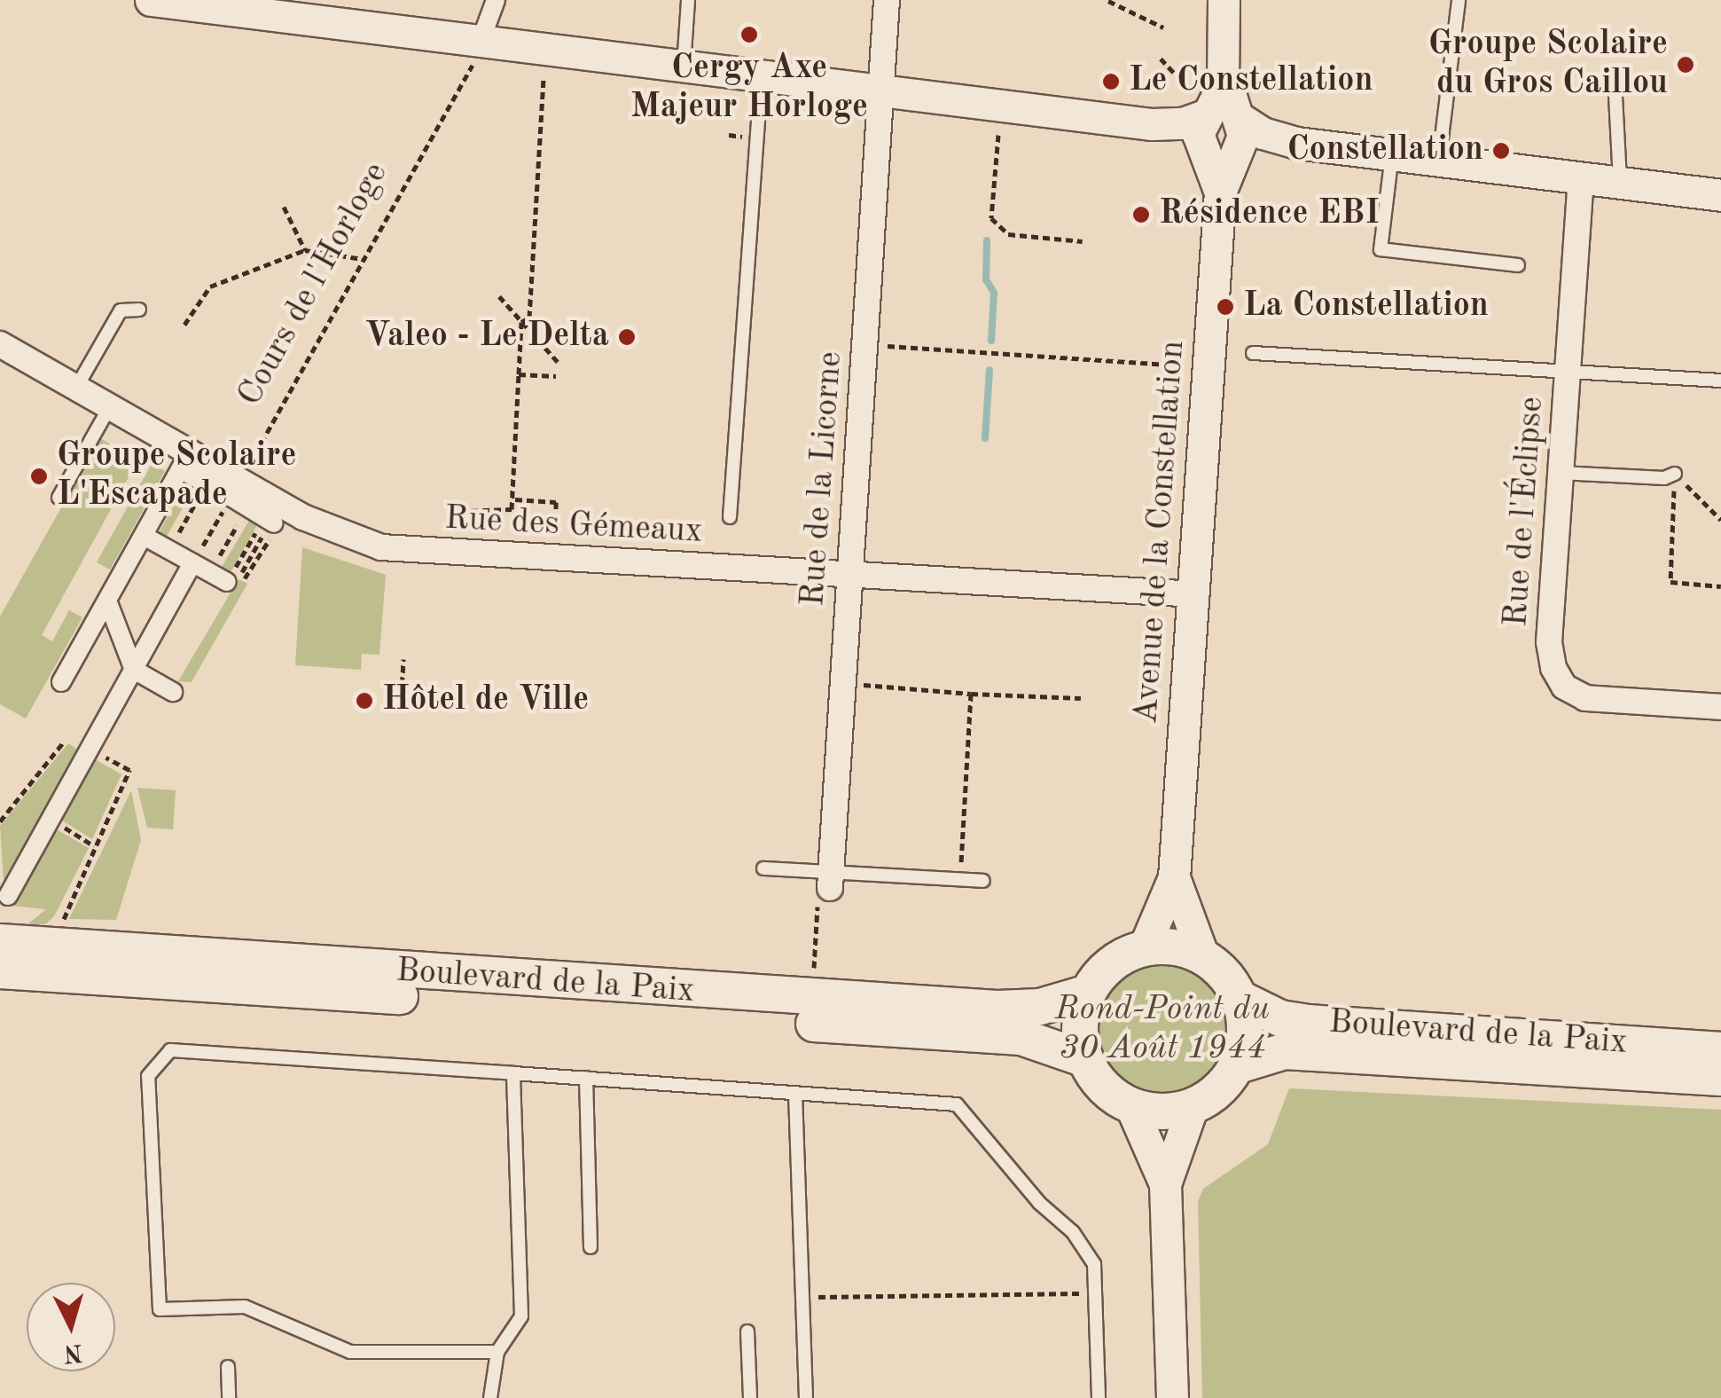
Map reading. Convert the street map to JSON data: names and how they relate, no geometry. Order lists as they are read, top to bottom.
{
  "streets": {
    "main road": ["Boulevard de la Paix"],
    "street": [
      "Rue de la Licorne",
      "Rue de l'Éclipse",
      "Rue des Gémeaux",
      "Avenue de la Constellation"
    ],
    "path": ["Cours de l'Horloge"]
  },
  "crossings": [
    ["Cours de l'Horloge", "Rue des Gémeaux"],
    ["Rue de la Licorne", "Rue des Gémeaux"],
    ["Rue des Gémeaux", "Avenue de la Constellation"],
    ["Avenue de la Constellation", "Boulevard de la Paix"]
  ],
  "parks": ["Rond-Point du 30 Août 1944"],
  "places": [
    "Cergy Axe Majeur Horloge",
    "Groupe Scolaire du Gros Caillou",
    "Le Constellation",
    "Constellation",
    "Résidence EBI",
    "La Constellation",
    "Valeo - Le Delta",
    "Groupe Scolaire L'Escapade",
    "Hôtel de Ville"
  ],
  "north": "bottom"
}
